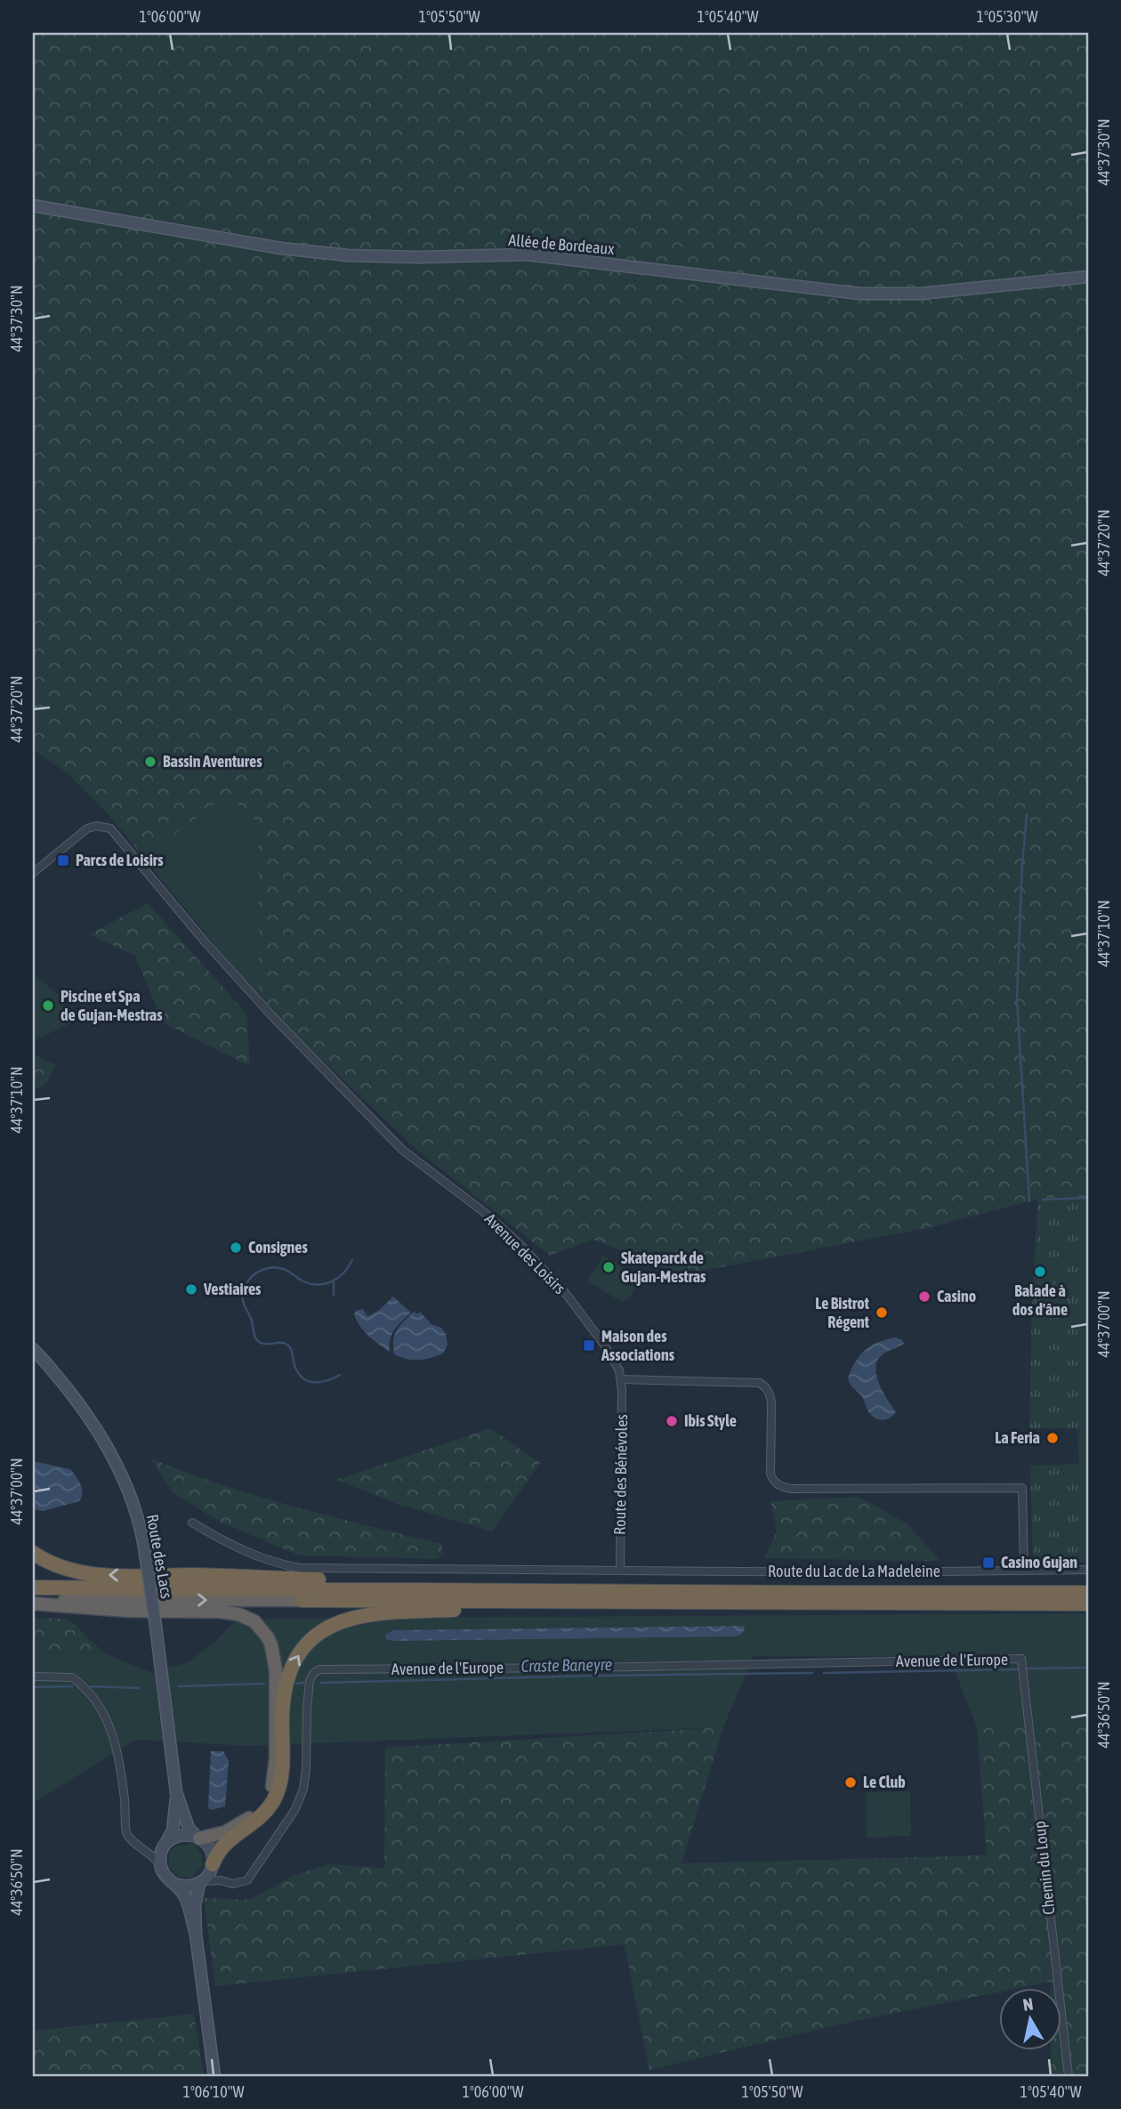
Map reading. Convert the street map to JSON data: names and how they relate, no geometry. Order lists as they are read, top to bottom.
{
  "streets": {
    "main road": ["Allée de Bordeaux", "Route des Lacs"],
    "street": [
      "Avenue des Loisirs",
      "Route des Bénévoles",
      "Route du Lac de La Madeleine",
      "Avenue de l'Europe",
      "Chemin du Loup"
    ]
  },
  "crossings": [
    ["Avenue des Loisirs", "Route des Bénévoles"],
    ["Route des Bénévoles", "Route du Lac de La Madeleine"],
    ["Route des Lacs", "Avenue de l'Europe"],
    ["Avenue de l'Europe", "Chemin du Loup"]
  ],
  "water": ["Craste Baneyre"],
  "places": {
    "other": [
      "Bassin Aventures",
      "Piscine et Spa de Gujan-Mestras",
      "Consignes",
      "Skateparck de Gujan-Mestras",
      "Balade à dos d'âne",
      "Vestiaires",
      "Casino",
      "Le Bistrot Régent",
      "Ibis Style",
      "La Feria",
      "Le Club"
    ],
    "transit": ["Parcs de Loisirs", "Maison des Associations", "Casino Gujan"]
  },
  "north": "top",
  "coordinates": [
    "1°06'00\"W",
    "1°05'50\"W",
    "1°05'40\"W",
    "1°05'30\"W",
    "44°37'30\"N",
    "44°37'20\"N",
    "44°37'10\"N",
    "44°37'00\"N",
    "44°36'50\"N",
    "1°06'10\"W"
  ]
}
